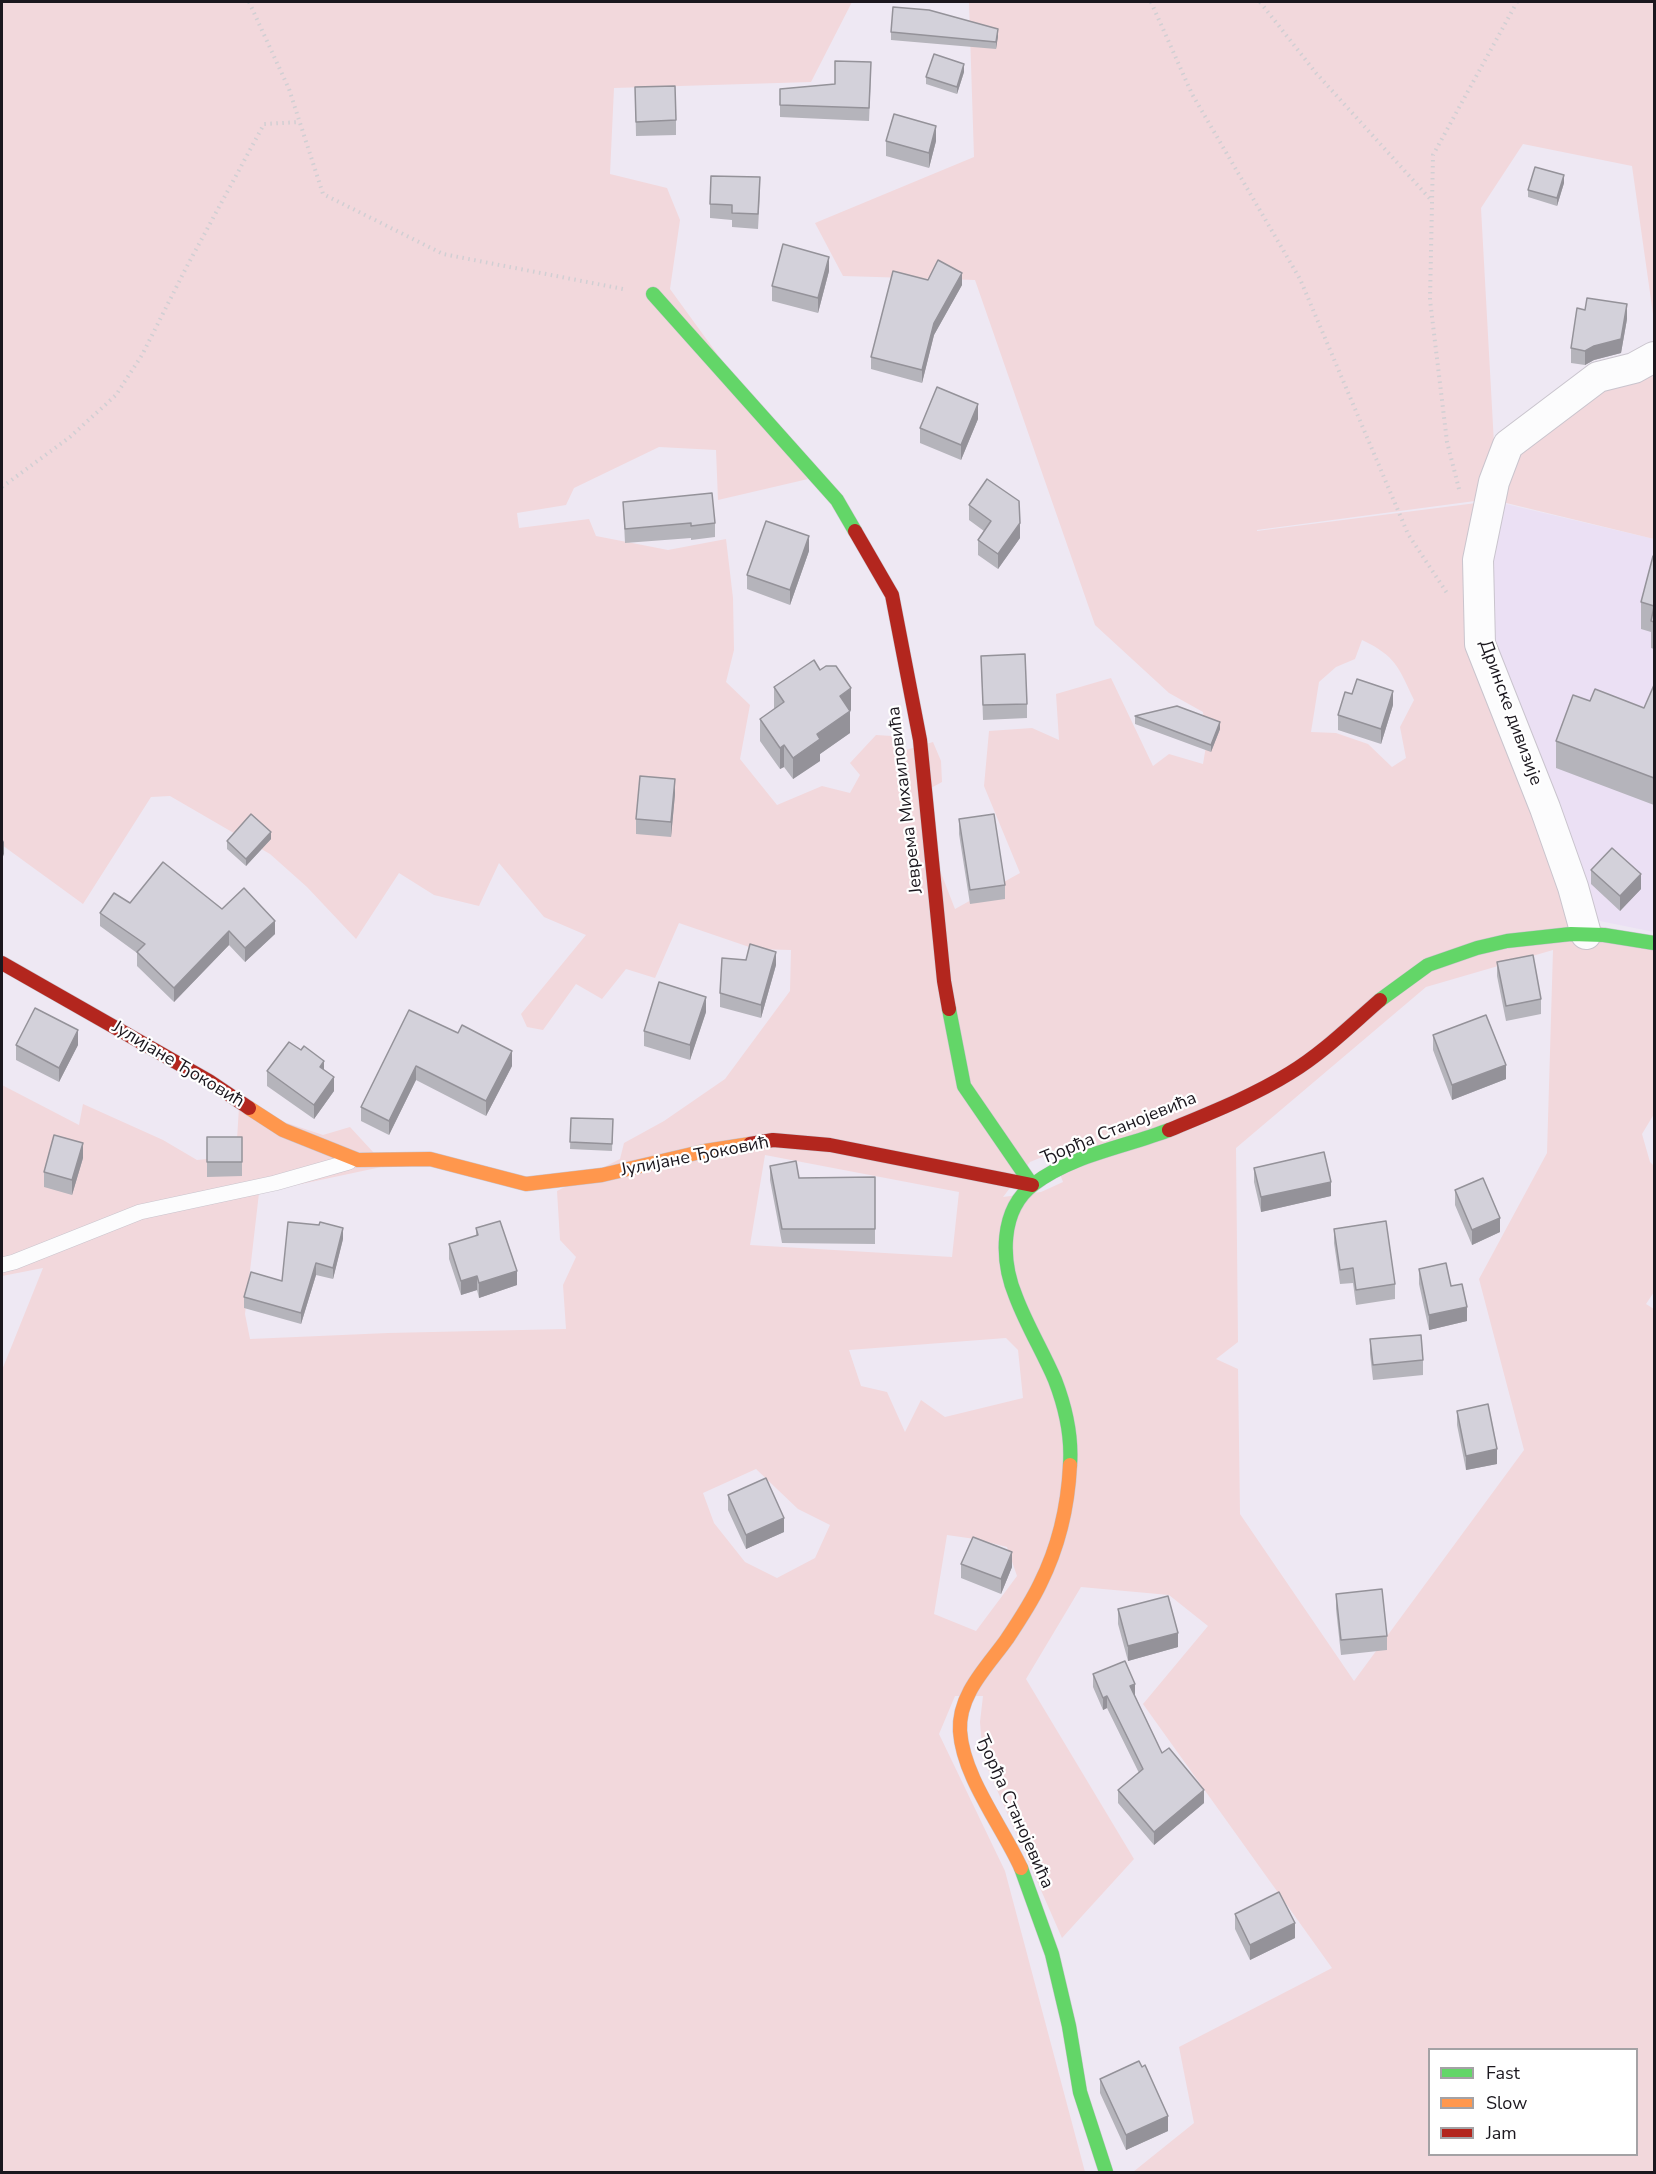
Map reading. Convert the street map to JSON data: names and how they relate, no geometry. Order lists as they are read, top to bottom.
{
  "streets": {
    "street": [
      "Дринске дивизије",
      "Јеврема Михаиловића",
      "Јулијане Ђоковић",
      "Ђорђа Станојевића"
    ]
  },
  "crossings": [
    ["Дринске дивизије", "Ђорђа Станојевића"],
    ["Јеврема Михаиловића", "Јулијане Ђоковић"],
    ["Јеврема Михаиловића", "Ђорђа Станојевића"],
    ["Јулијане Ђоковић", "Ђорђа Станојевића"]
  ],
  "legend": ["Fast", "Slow", "Jam"]
}
